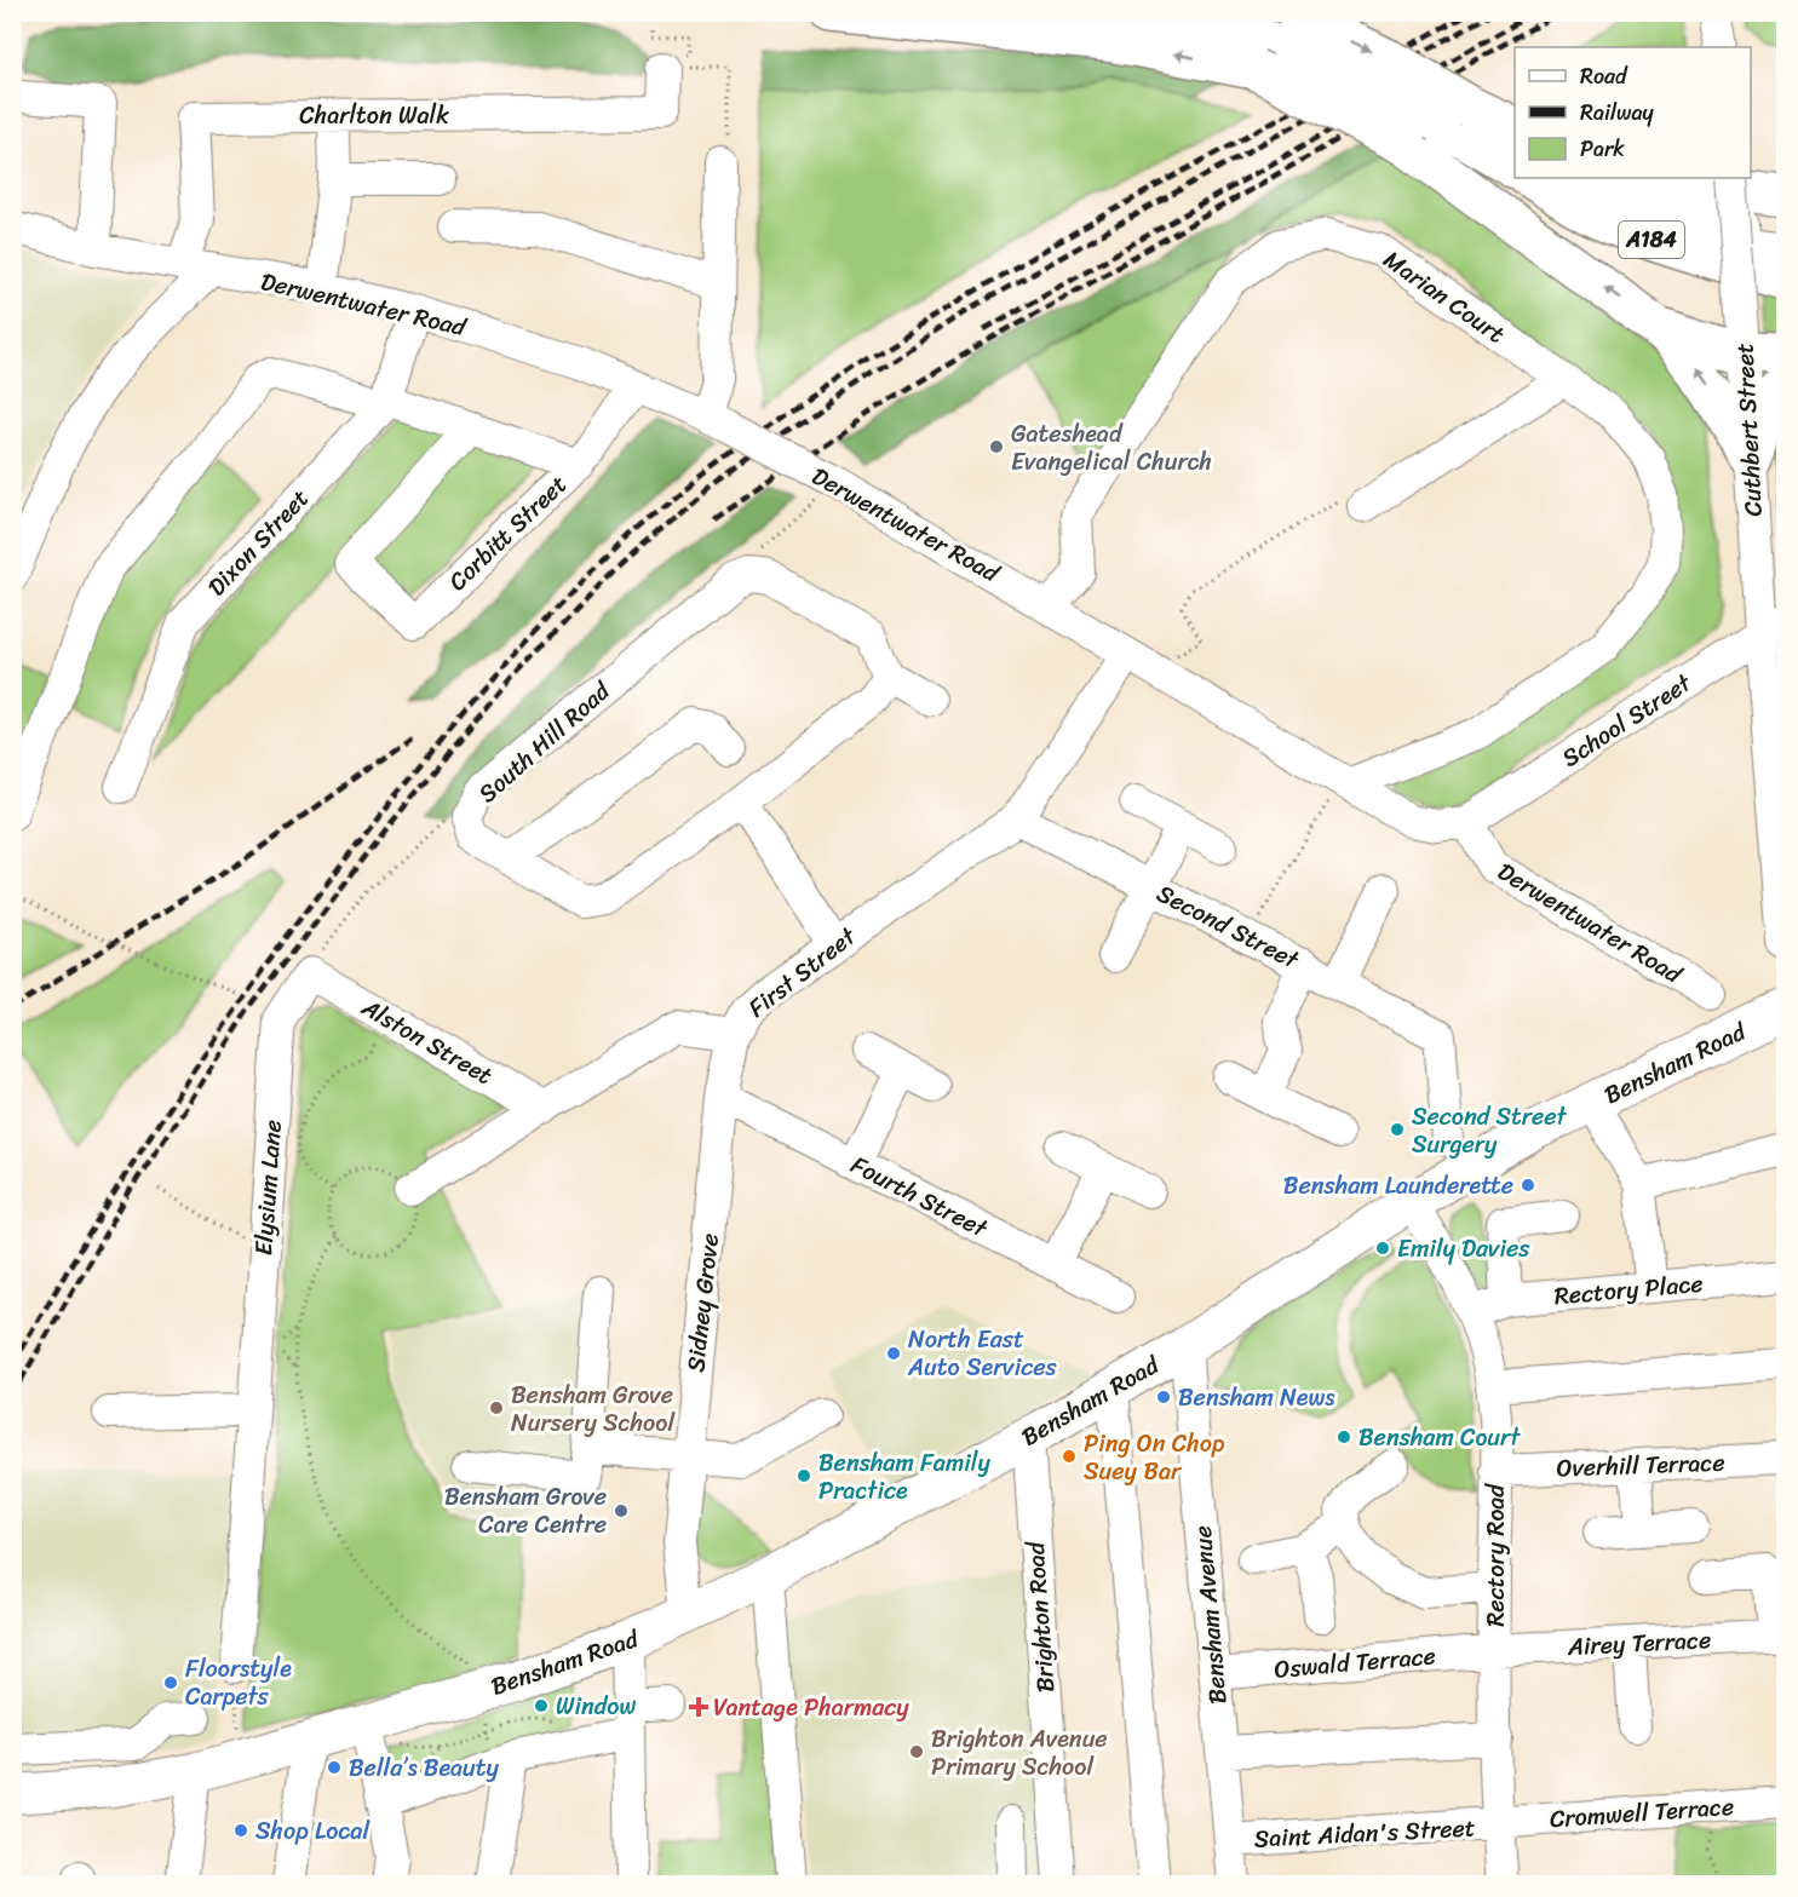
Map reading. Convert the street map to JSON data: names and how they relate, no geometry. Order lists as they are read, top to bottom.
{
  "streets": {
    "highway": ["A184"],
    "main road": ["Bensham Road"],
    "street": [
      "Charlton Walk",
      "Marian Court",
      "Derwentwater Road",
      "Cuthbert Street",
      "Corbitt Street",
      "Dixon Street",
      "School Street",
      "South Hill Road",
      "Second Street",
      "First Street",
      "Alston Street",
      "Elysium Lane",
      "Fourth Street",
      "Rectory Place",
      "Sidney Grove",
      "Overhill Terrace",
      "Rectory Road",
      "Bensham Avenue",
      "Brighton Road",
      "Airey Terrace",
      "Oswald Terrace",
      "Cromwell Terrace",
      "Saint Aidan's Street"
    ]
  },
  "crossings": [
    ["Charlton Walk", "Derwentwater Road"],
    ["Marian Court", "Derwentwater Road"],
    ["Derwentwater Road", "Corbitt Street"],
    ["Derwentwater Road", "Dixon Street"],
    ["Derwentwater Road", "School Street"],
    ["Derwentwater Road", "First Street"],
    ["Cuthbert Street", "School Street"],
    ["Second Street", "First Street"],
    ["First Street", "Alston Street"],
    ["First Street", "Sidney Grove"],
    ["Alston Street", "Elysium Lane"],
    ["Bensham Road", "Sidney Grove"],
    ["Bensham Road", "Rectory Road"],
    ["Bensham Road", "Bensham Avenue"],
    ["Bensham Road", "Brighton Road"],
    ["Fourth Street", "Sidney Grove"],
    ["Rectory Place", "Rectory Road"],
    ["Overhill Terrace", "Rectory Road"],
    ["Rectory Road", "Airey Terrace"],
    ["Rectory Road", "Oswald Terrace"],
    ["Rectory Road", "Cromwell Terrace"],
    ["Rectory Road", "Saint Aidan's Street"],
    ["Bensham Avenue", "Oswald Terrace"],
    ["Bensham Avenue", "Saint Aidan's Street"],
    ["Airey Terrace", "Oswald Terrace"],
    ["Cromwell Terrace", "Saint Aidan's Street"]
  ],
  "places": {
    "other": [
      "Gateshead Evangelical Church",
      "Second Street Surgery",
      "Bensham Launderette",
      "Emily Davies",
      "North East Auto Services",
      "Bensham News",
      "Bensham Grove Nursery School",
      "Bensham Court",
      "Ping On Chop Suey Bar",
      "Bensham Family Practice",
      "Bensham Grove Care Centre",
      "Floorstyle Carpets",
      "Window",
      "Brighton Avenue Primary School",
      "Bella’s Beauty",
      "Shop Local"
    ],
    "health": ["Vantage Pharmacy"]
  },
  "legend": ["Road", "Railway", "Park"]
}
